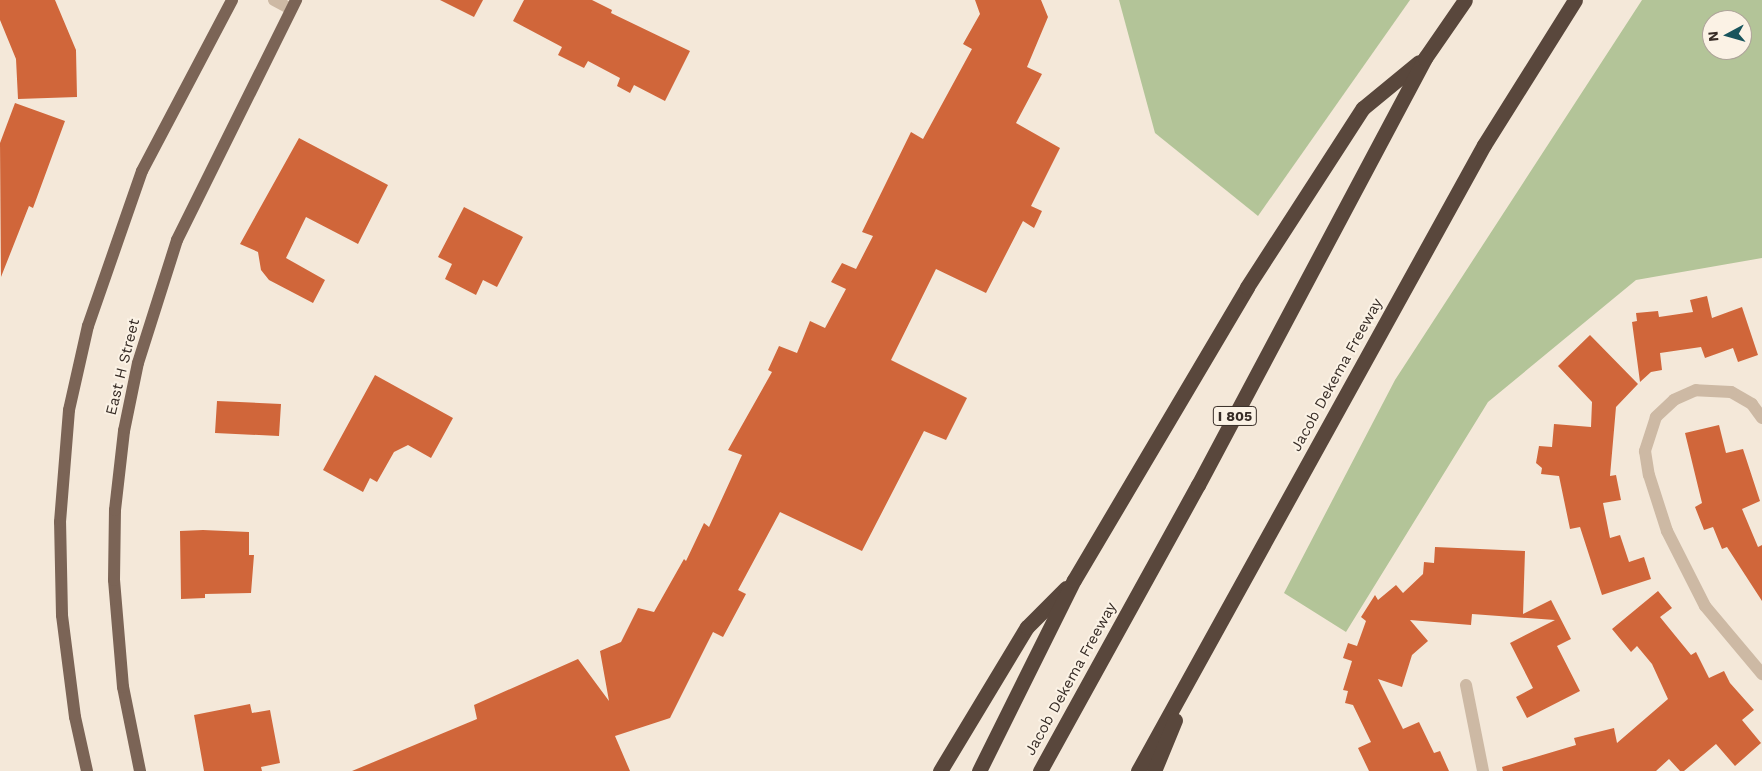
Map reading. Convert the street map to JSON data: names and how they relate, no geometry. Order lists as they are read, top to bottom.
{
  "streets": {
    "highway": ["Jacob Dekema Freeway", "I 805"],
    "main road": ["East H Street"]
  },
  "north": "left"
}
